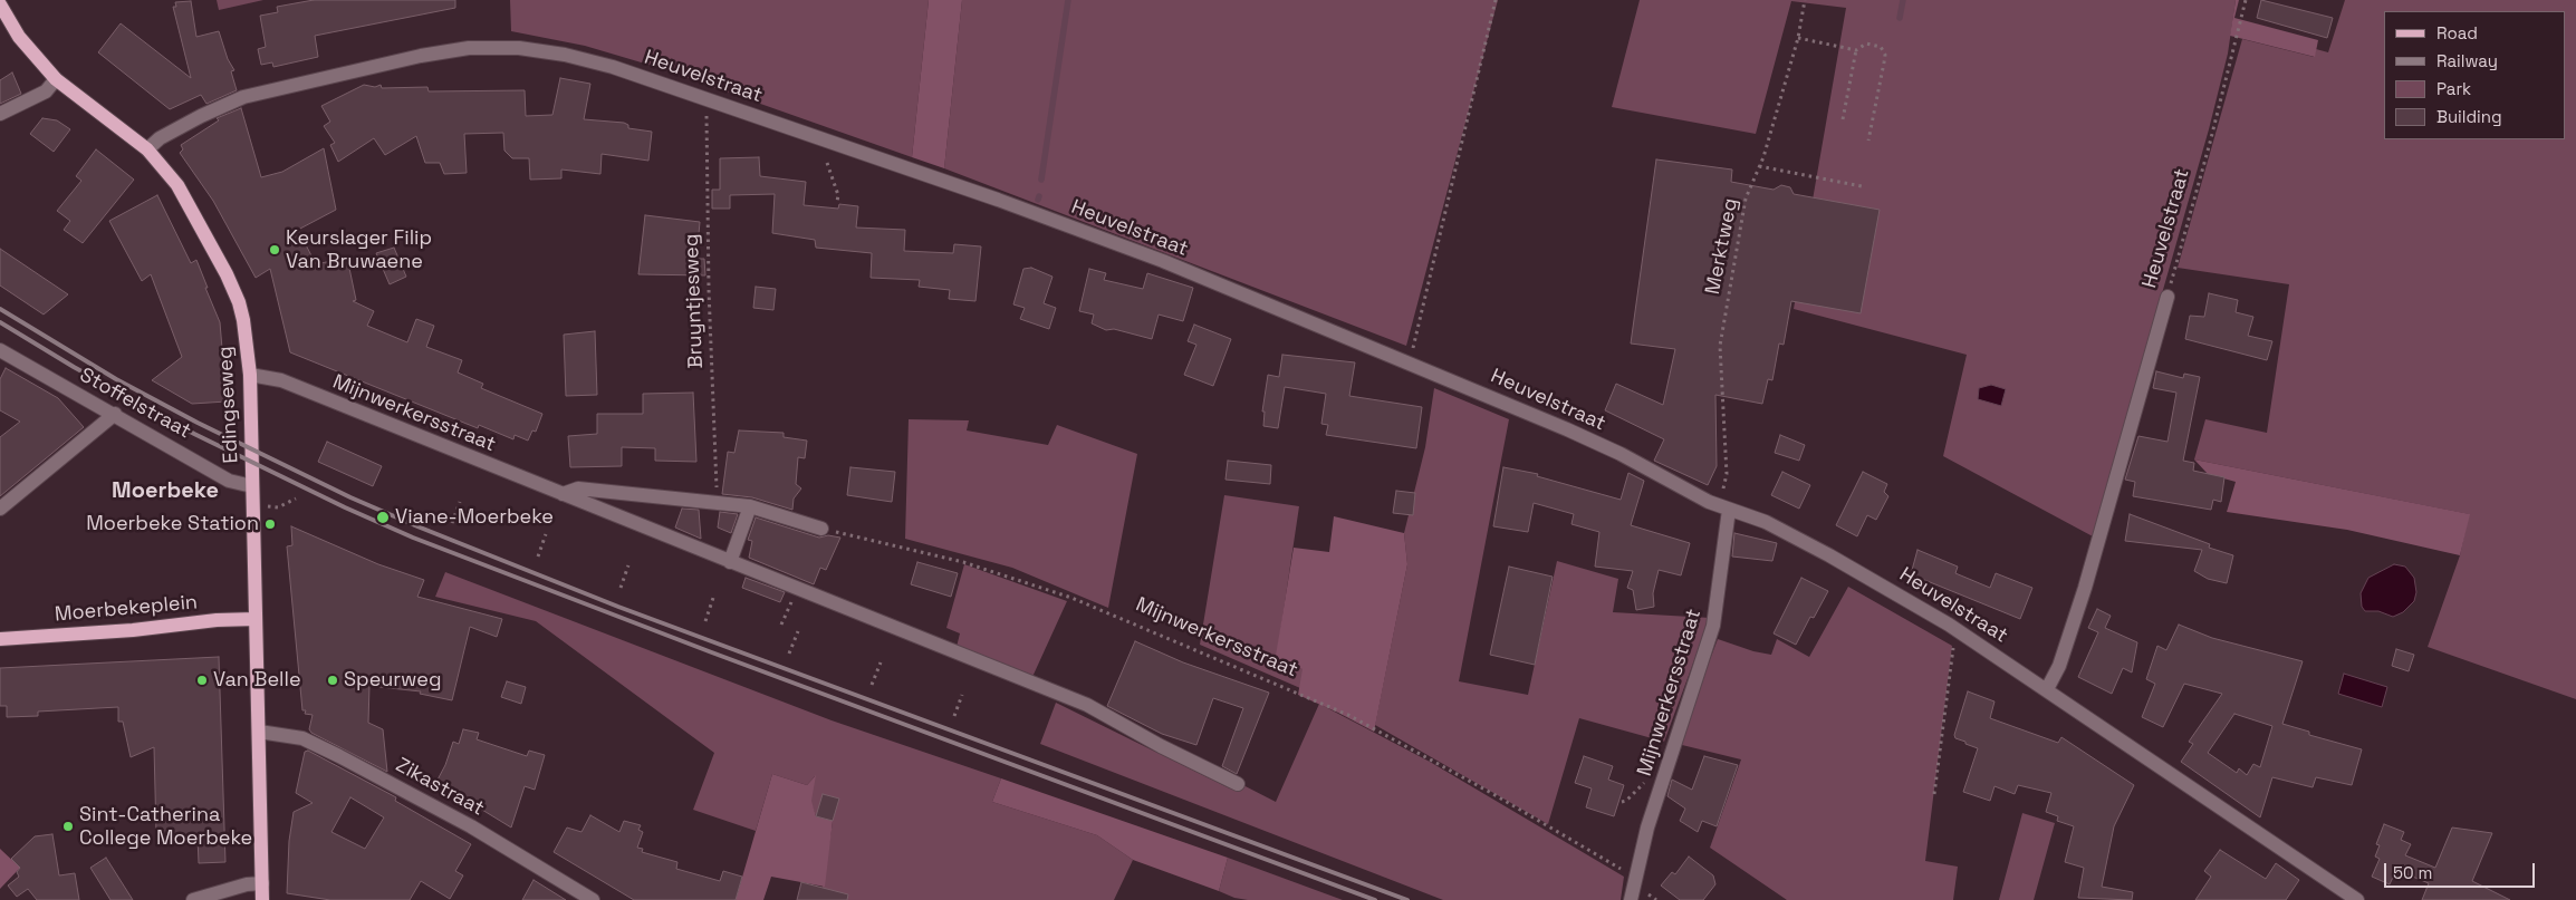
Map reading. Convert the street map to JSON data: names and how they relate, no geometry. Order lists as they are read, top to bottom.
{
  "streets": {
    "main road": ["Edingseweg", "Moerbekeplein"],
    "street": [
      "Heuvelstraat",
      "Stoffelstraat",
      "Mijnwerkersstraat",
      "Zikastraat"
    ],
    "path": ["Merktweg", "Bruyntjesweg"]
  },
  "crossings": [
    ["Heuvelstraat", "Merktweg"],
    ["Heuvelstraat", "Bruyntjesweg"],
    ["Heuvelstraat", "Edingseweg"],
    ["Heuvelstraat", "Mijnwerkersstraat"],
    ["Merktweg", "Mijnwerkersstraat"],
    ["Stoffelstraat", "Edingseweg"],
    ["Edingseweg", "Mijnwerkersstraat"],
    ["Edingseweg", "Moerbekeplein"],
    ["Edingseweg", "Zikastraat"]
  ],
  "districts": ["Moerbeke"],
  "places": [
    "Keurslager Filip Van Bruwaene",
    "Viane-Moerbeke",
    "Moerbeke Station",
    "Van Belle",
    "Speurweg",
    "Sint-Catherina College Moerbeke"
  ],
  "legend": [
    "Road",
    "Railway",
    "Park",
    "Building"
  ],
  "scale_bar": "50 m"
}
